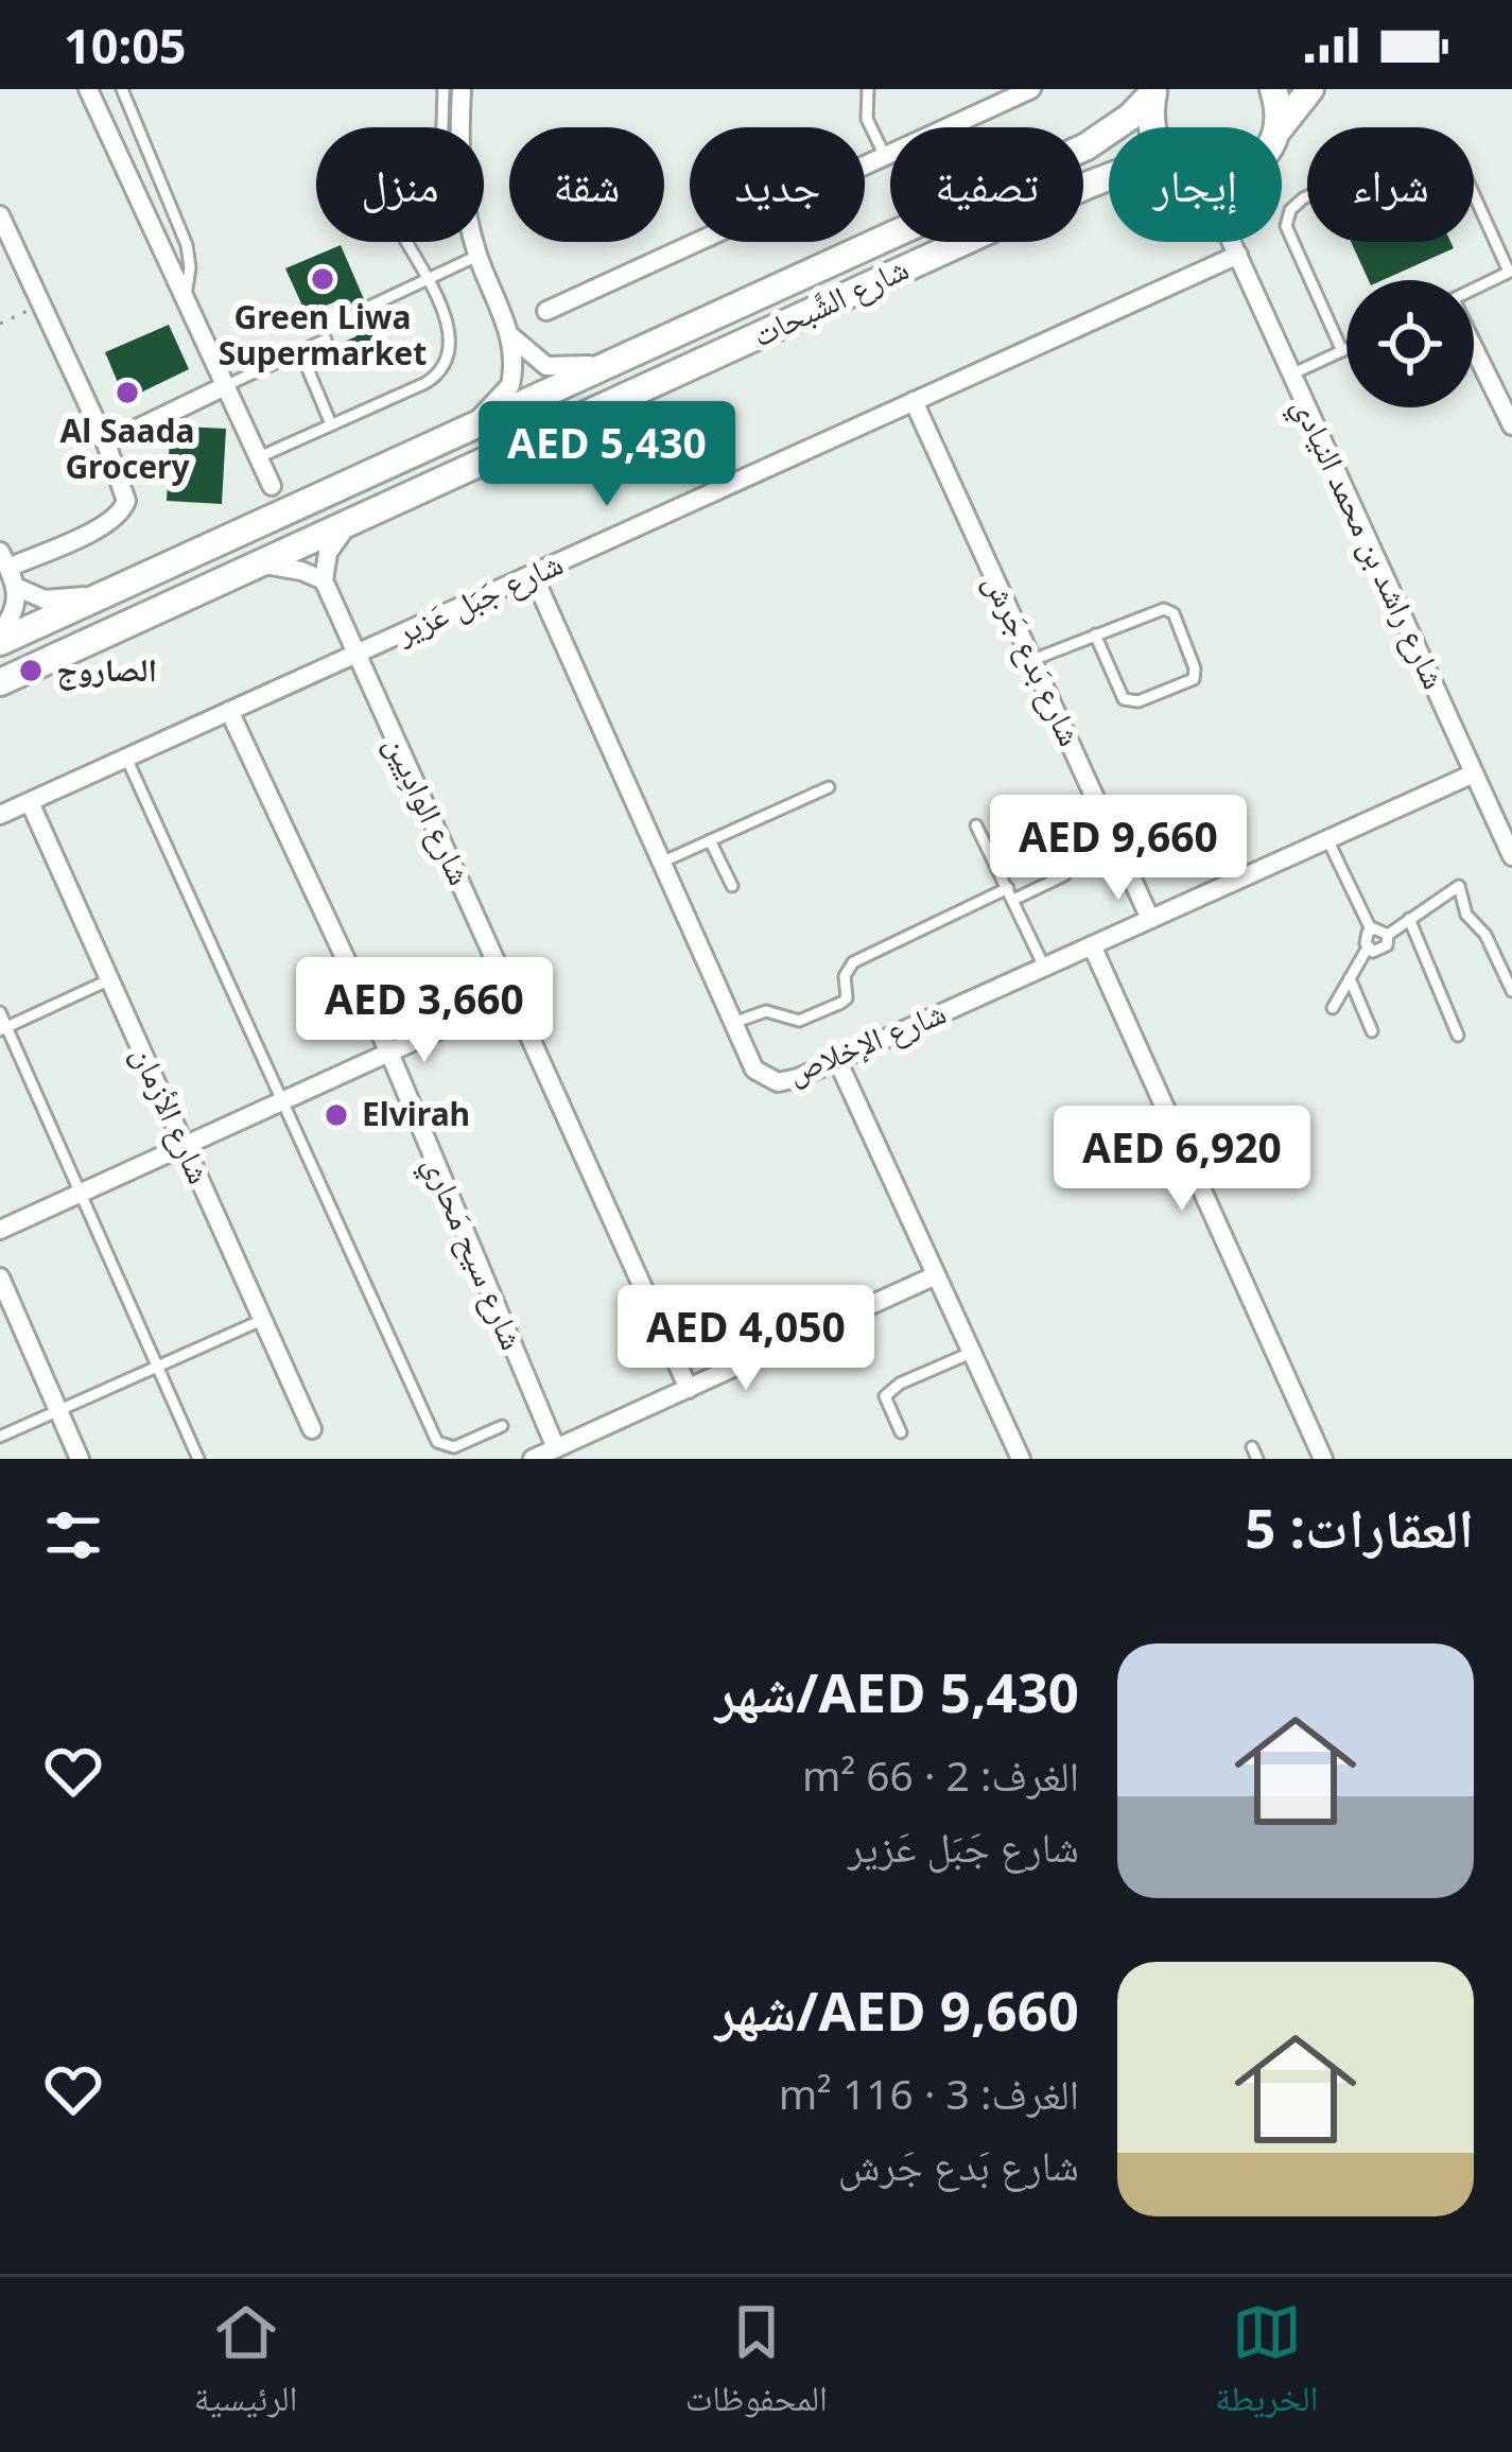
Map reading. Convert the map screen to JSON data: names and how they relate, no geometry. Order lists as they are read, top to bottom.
{
  "streets": {
    "street": [
      "شارع الشَّبحات",
      "شارع راشد بن محمد النيادي",
      "شارع جَبَل عَزير",
      "شارع بَدع جَرش",
      "شارع الوادِيين",
      "شارع الإخلاص",
      "شارع الأزمان",
      "شارع سيح مَحاري"
    ]
  },
  "crossings": [
    ["شارع راشد بن محمد النيادي", "شارع جَبَل عَزير"],
    ["شارع راشد بن محمد النيادي", "شارع الإخلاص"],
    ["شارع جَبَل عَزير", "شارع بَدع جَرش"],
    ["شارع جَبَل عَزير", "شارع الوادِيين"],
    ["شارع جَبَل عَزير", "شارع الإخلاص"],
    ["شارع جَبَل عَزير", "شارع الأزمان"],
    ["شارع جَبَل عَزير", "شارع سيح مَحاري"],
    ["شارع بَدع جَرش", "شارع الإخلاص"]
  ],
  "places": [
    "Green Liwa Supermarket",
    "Al Saada Grocery",
    "الصاروج",
    "Elvirah"
  ],
  "page": {
    "status": "10:05",
    "chip": [
      "شراء",
      "إيجار",
      "تصفية",
      "جديد",
      "شقة",
      "منزل"
    ],
    "price": [
      "AED 5,430",
      "AED 9,660",
      "AED 3,660",
      "AED 6,920",
      "AED 4,050"
    ],
    "heading": "العقارات: 5",
    "list": [
      {
        "name": "AED 5,430/شهر",
        "note": "الغرف: 2 · 66 m² · شارع جَبَل عَزير"
      },
      {
        "name": "AED 9,660/شهر",
        "note": "الغرف: 3 · 116 m² · شارع بَدع جَرش"
      }
    ],
    "tabs": ["الخريطة", "المحفوظات", "الرئيسية"]
  }
}
